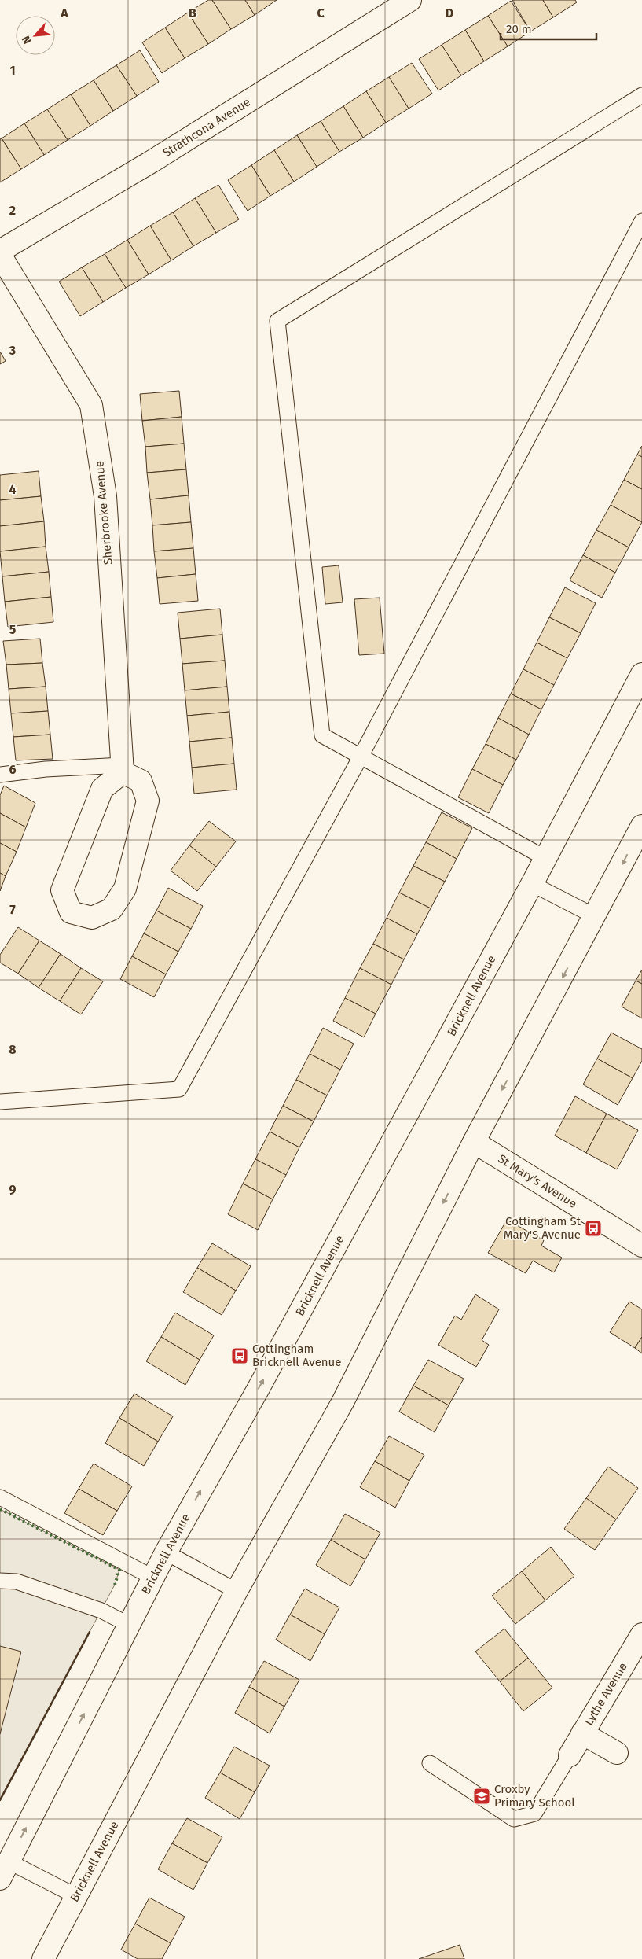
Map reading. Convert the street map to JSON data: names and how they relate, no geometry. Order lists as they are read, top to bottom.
{
  "streets": {
    "street": [
      "Strathcona Avenue",
      "Sherbrooke Avenue",
      "Bricknell Avenue",
      "St Mary's Avenue",
      "Lythe Avenue"
    ]
  },
  "crossings": [
    ["Bricknell Avenue", "St Mary's Avenue"]
  ],
  "places": {
    "bus stop": ["Cottingham St Mary'S Avenue", "Cottingham Bricknell Avenue"],
    "school or university": ["Croxby Primary School"]
  },
  "scale_bar": "20 m",
  "north": "bottom left",
  "grid": {
    "columns": [
      "A",
      "B",
      "C",
      "D"
    ],
    "rows": [
      "1",
      "2",
      "3",
      "4",
      "5",
      "6",
      "7",
      "8",
      "9"
    ]
  }
}
